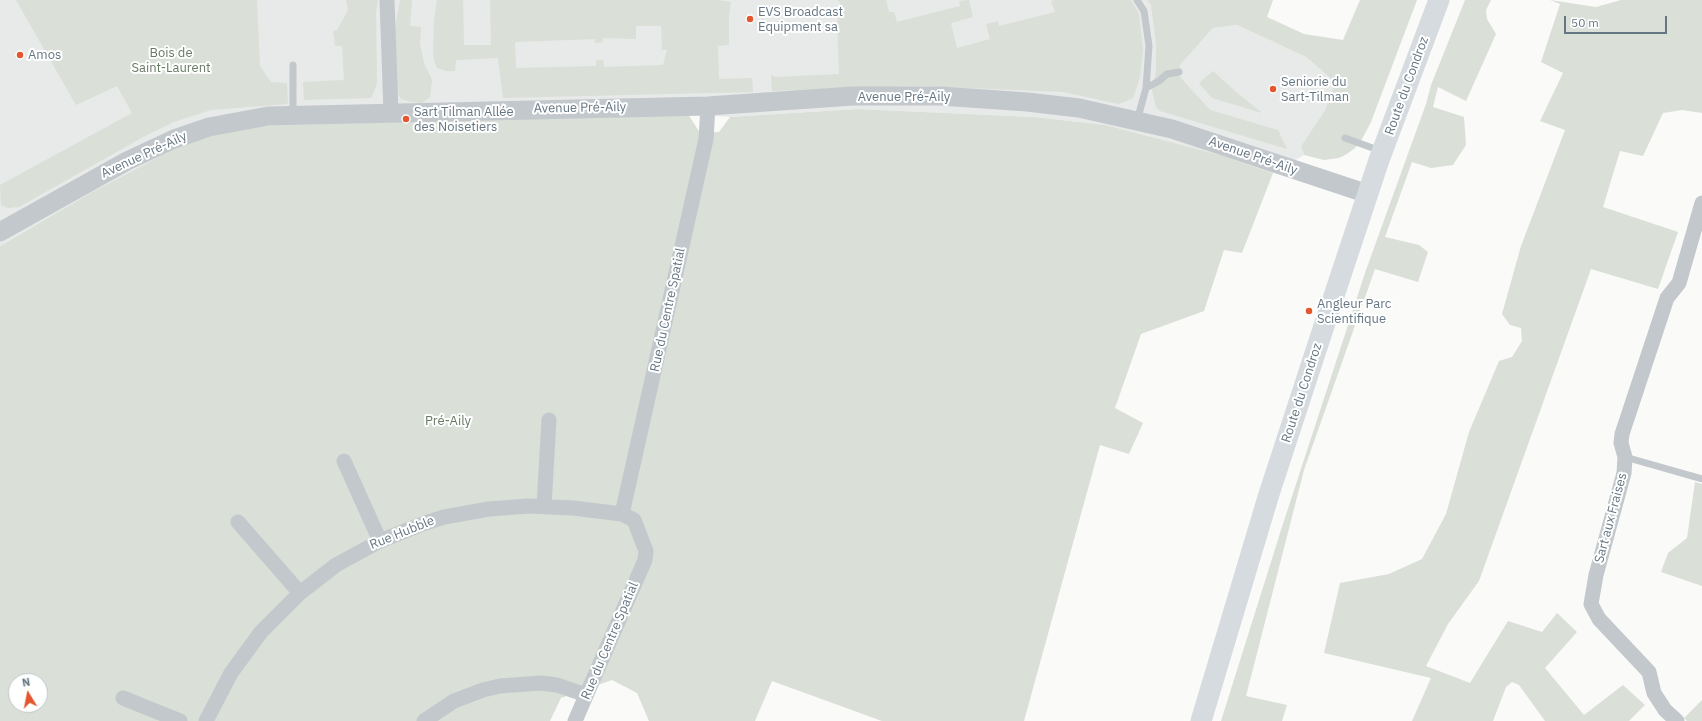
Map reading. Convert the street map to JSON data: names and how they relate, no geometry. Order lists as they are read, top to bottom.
{
  "streets": {
    "main road": ["Route du Condroz"],
    "street": [
      "Avenue Pré-Aily",
      "Rue du Centre Spatial",
      "Sart aux Fraises",
      "Rue Hubble"
    ]
  },
  "crossings": [
    ["Route du Condroz", "Avenue Pré-Aily"],
    ["Avenue Pré-Aily", "Rue du Centre Spatial"],
    ["Rue du Centre Spatial", "Rue Hubble"]
  ],
  "parks": ["Bois de Saint-Laurent", "Pré-Aily"],
  "places": [
    "EVS Broadcast Equipment sa",
    "Amos",
    "Seniorie du Sart-Tilman",
    "Sart Tilman Allée des Noisetiers",
    "Angleur Parc Scientifique"
  ],
  "scale_bar": "50 m",
  "north": "top"
}
